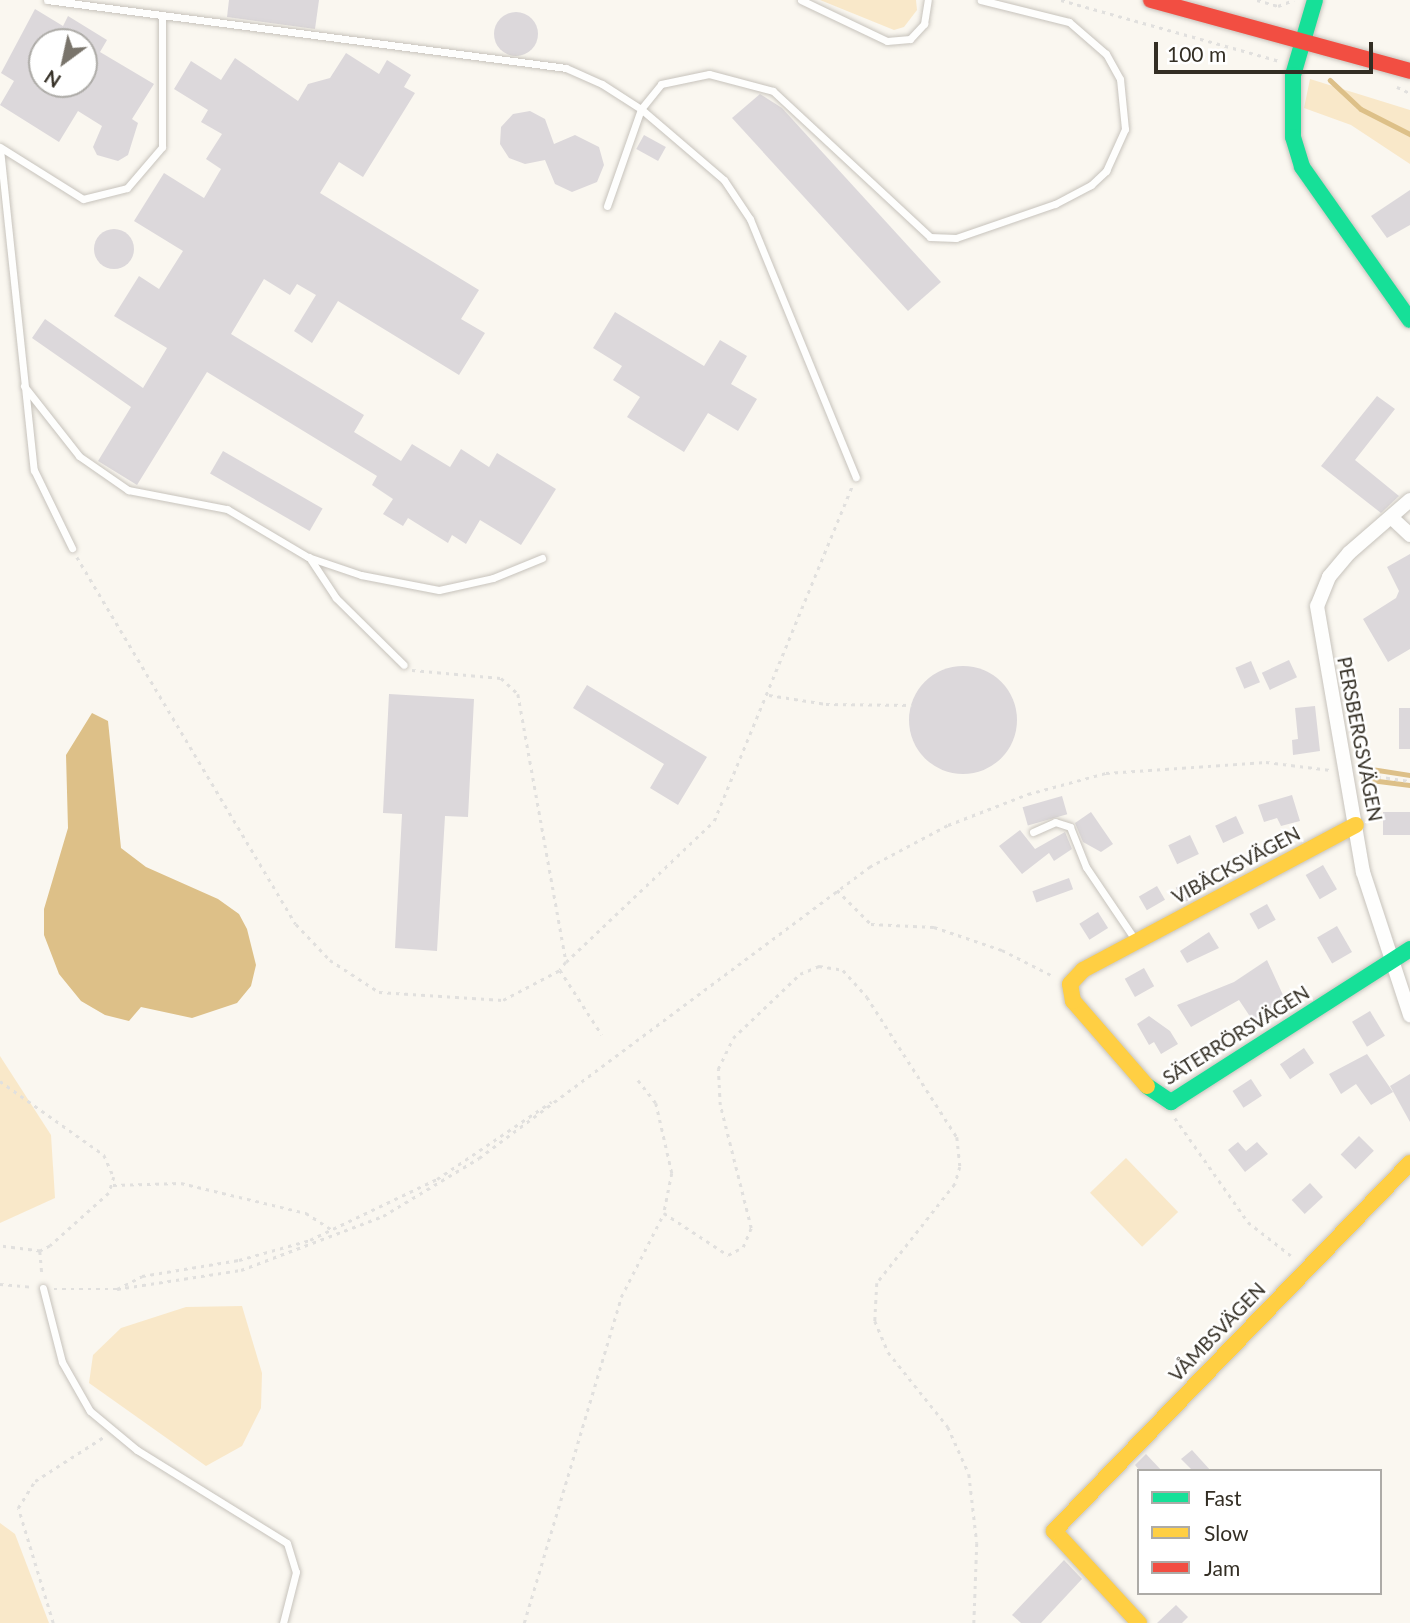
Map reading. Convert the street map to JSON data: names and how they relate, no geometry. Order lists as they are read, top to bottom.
{
  "streets": {
    "street": [
      "PERSBERGSVÄGEN",
      "VIBÄCKSVÄGEN",
      "SÄTERRÖRSVÄGEN",
      "VÅMBSVÄGEN"
    ]
  },
  "crossings": [
    ["PERSBERGSVÄGEN", "VIBÄCKSVÄGEN"],
    ["PERSBERGSVÄGEN", "SÄTERRÖRSVÄGEN"],
    ["VIBÄCKSVÄGEN", "SÄTERRÖRSVÄGEN"]
  ],
  "legend": ["Fast", "Slow", "Jam"],
  "scale_bar": "100 m",
  "north": "bottom left"
}
